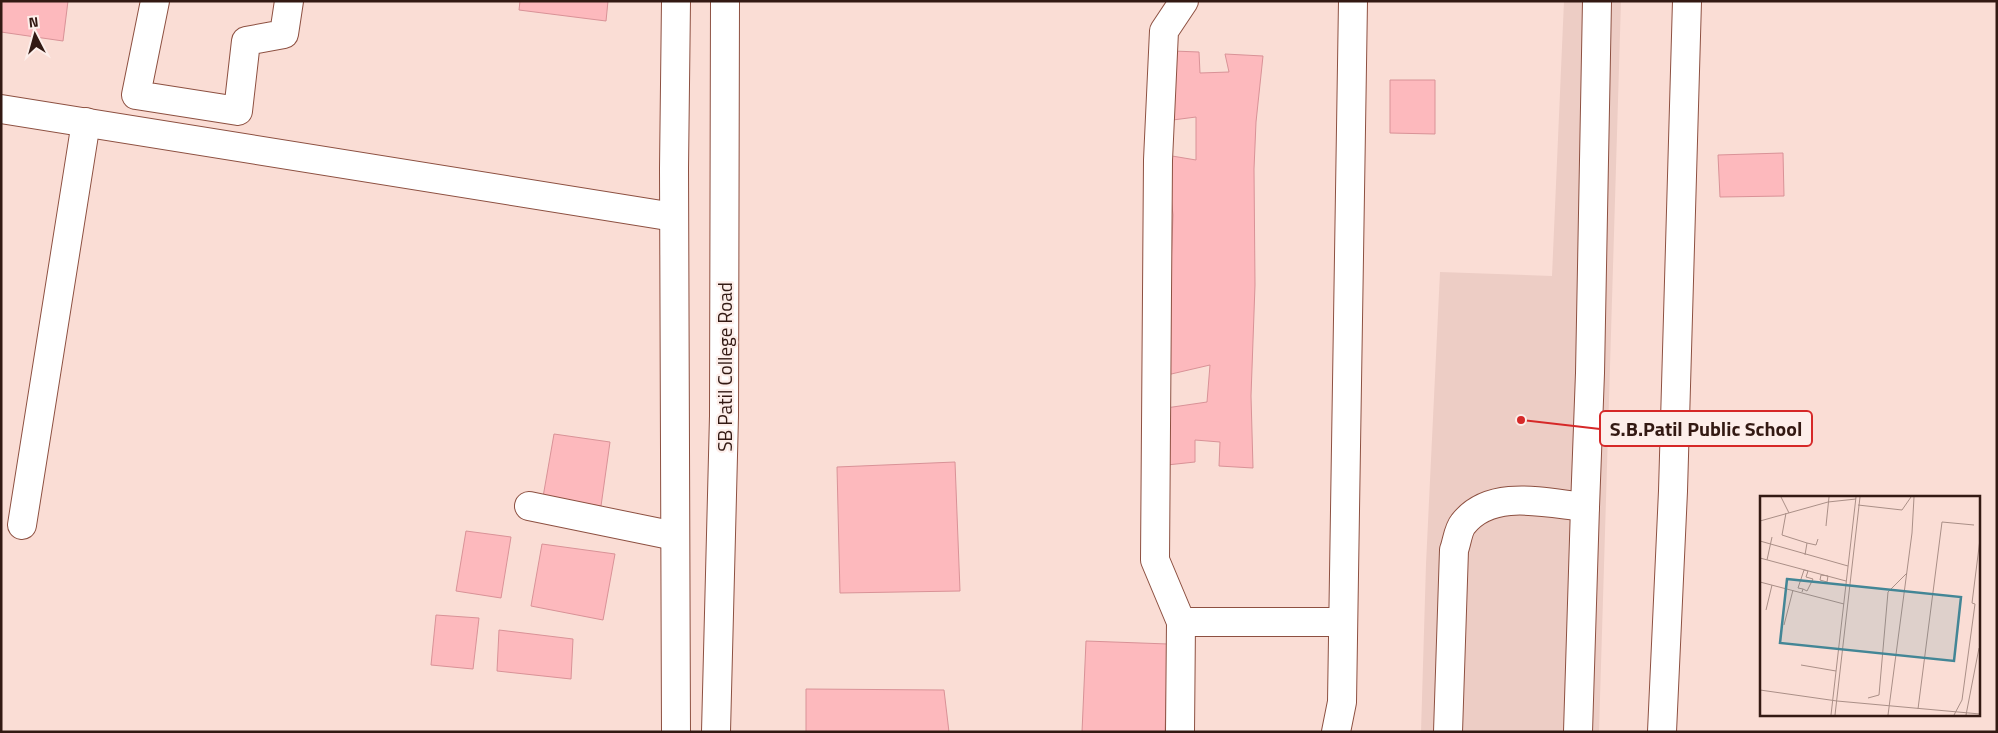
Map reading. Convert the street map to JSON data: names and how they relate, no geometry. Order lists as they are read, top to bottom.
{
  "streets": {
    "street": ["SB Patil College Road"]
  },
  "places": ["S.B.Patil Public School"],
  "north": "top"
}
